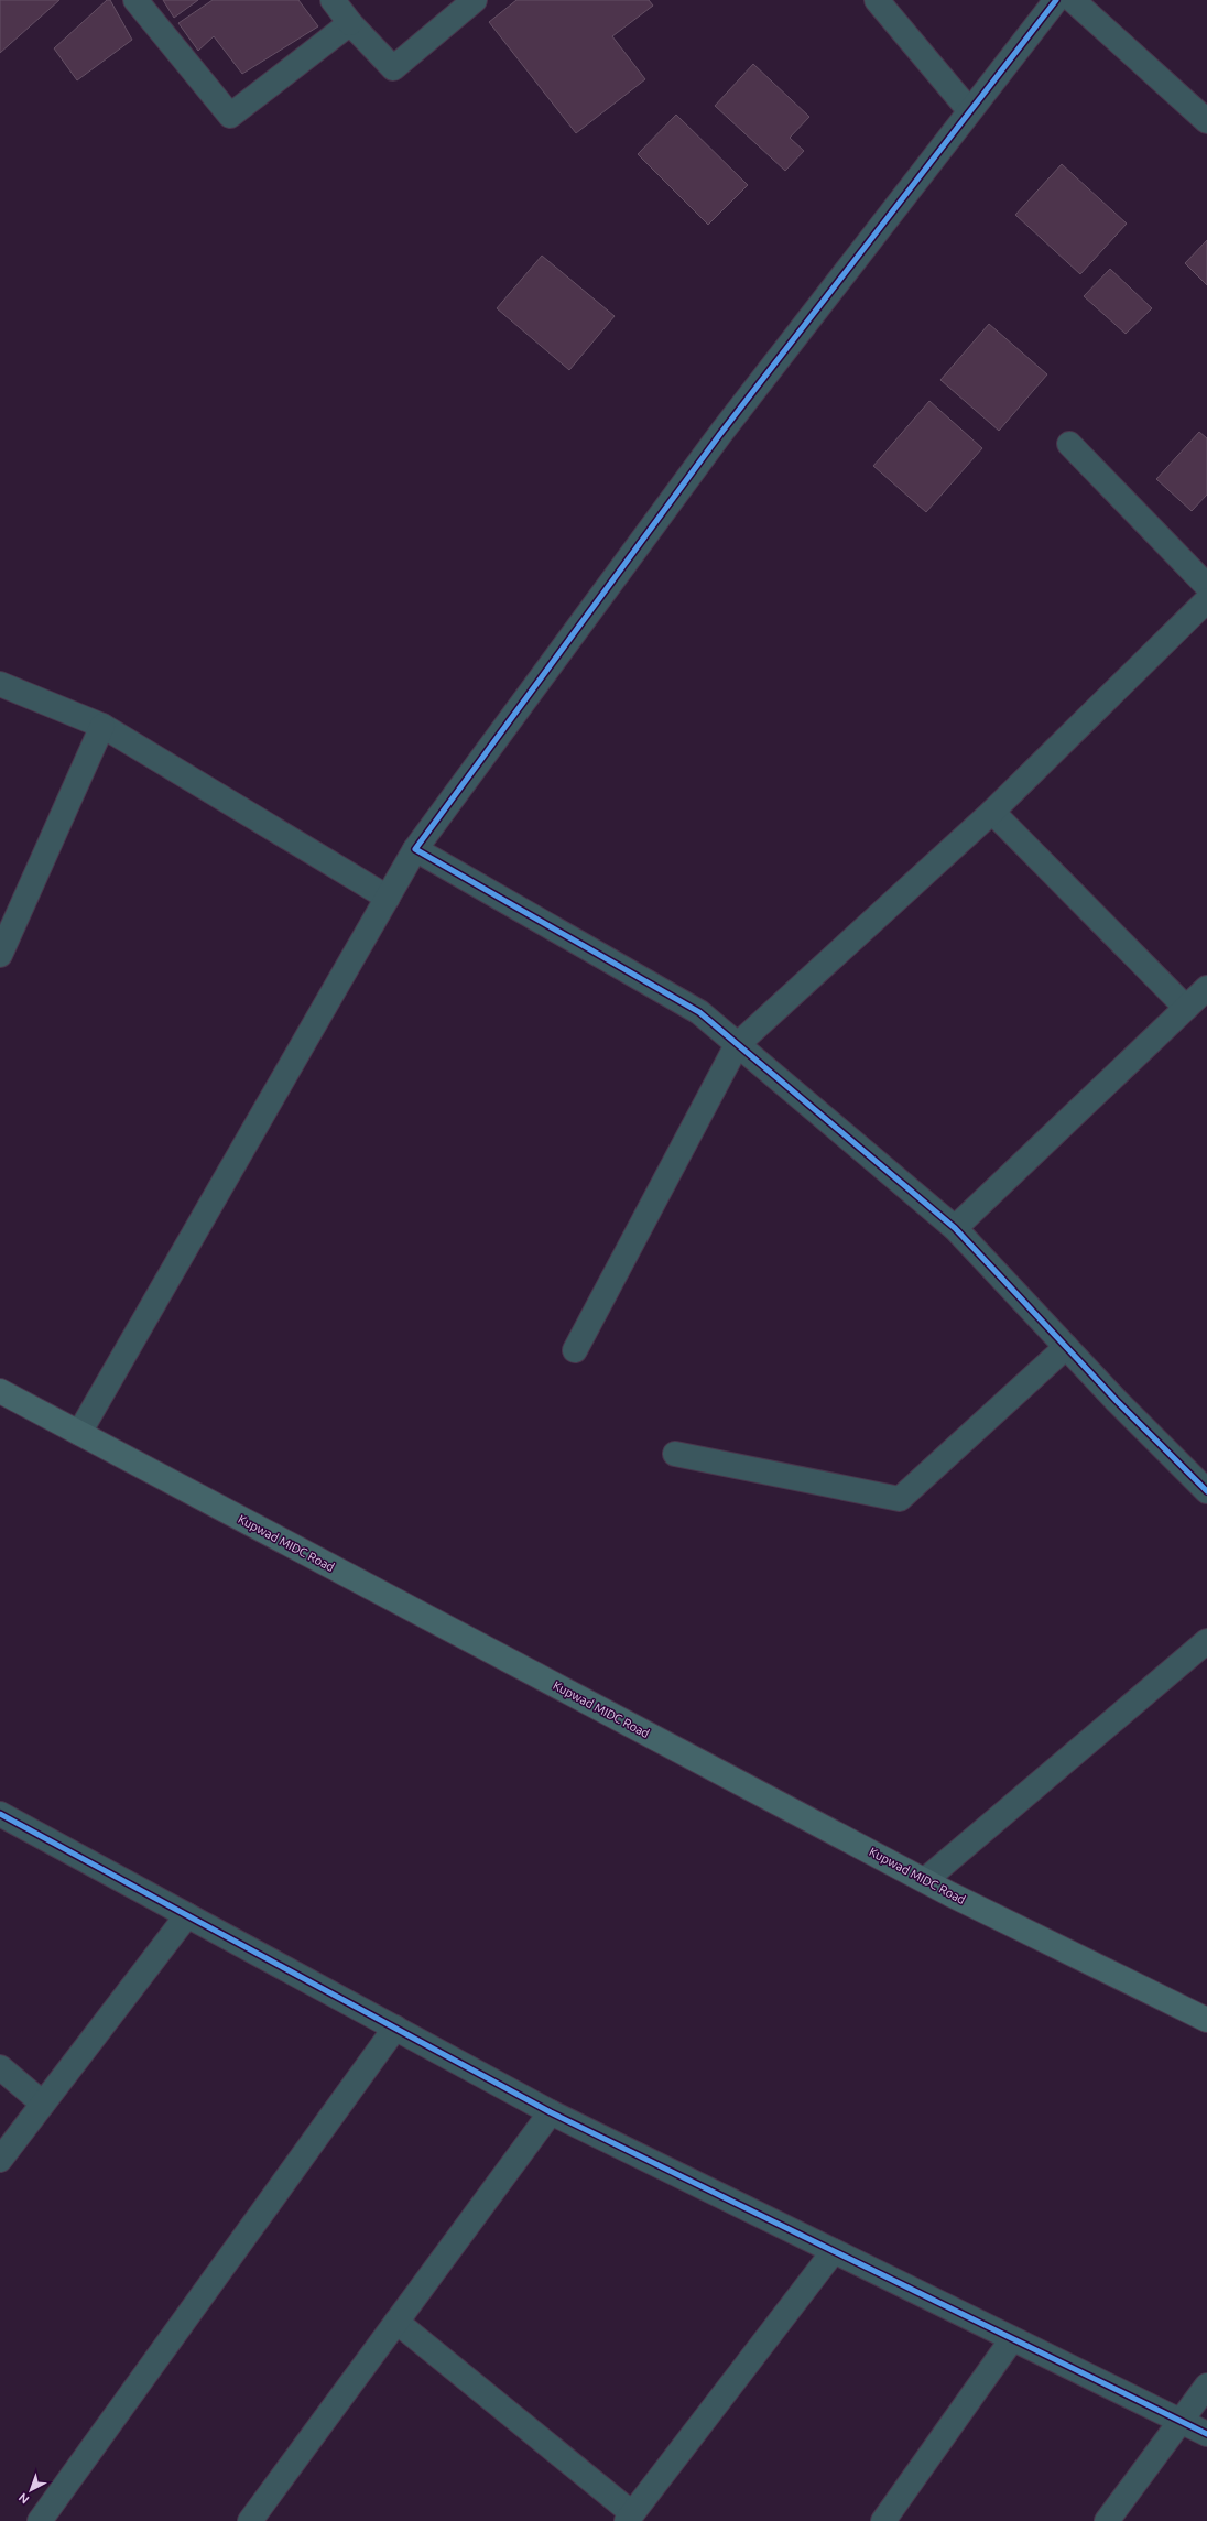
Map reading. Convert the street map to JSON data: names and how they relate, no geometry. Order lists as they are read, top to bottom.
{
  "streets": {
    "main road": ["Kupwad MIDC Road"]
  },
  "north": "bottom left"
}
